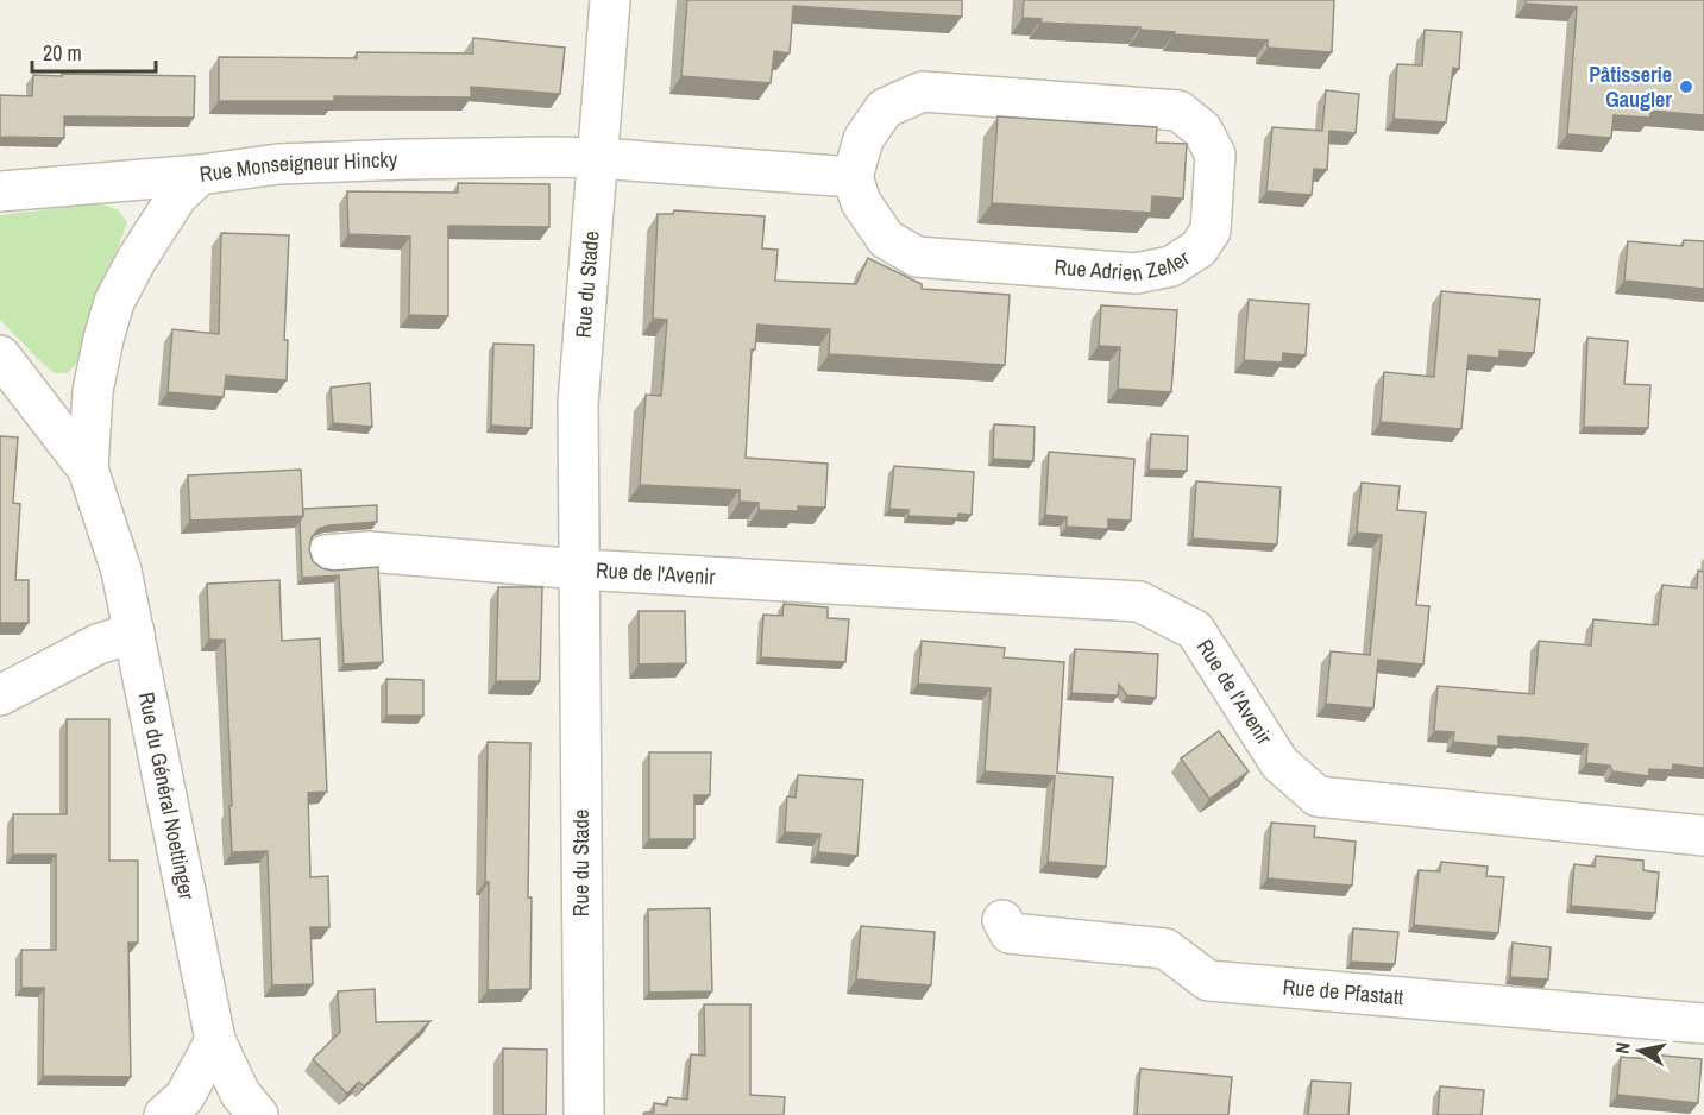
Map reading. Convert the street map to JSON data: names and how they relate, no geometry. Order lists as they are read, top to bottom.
{
  "streets": {
    "street": [
      "Rue Monseigneur Hincky",
      "Rue Adrien Zeller",
      "Rue du Stade",
      "Rue de l'Avenir",
      "Rue du Général Noettinger",
      "Rue de Pfastatt"
    ]
  },
  "crossings": [
    ["Rue Monseigneur Hincky", "Rue du Stade"],
    ["Rue Monseigneur Hincky", "Rue du Général Noettinger"],
    ["Rue du Stade", "Rue de l'Avenir"]
  ],
  "places": ["Pâtisserie Gaugler"],
  "scale_bar": "20 m",
  "north": "left"
}
